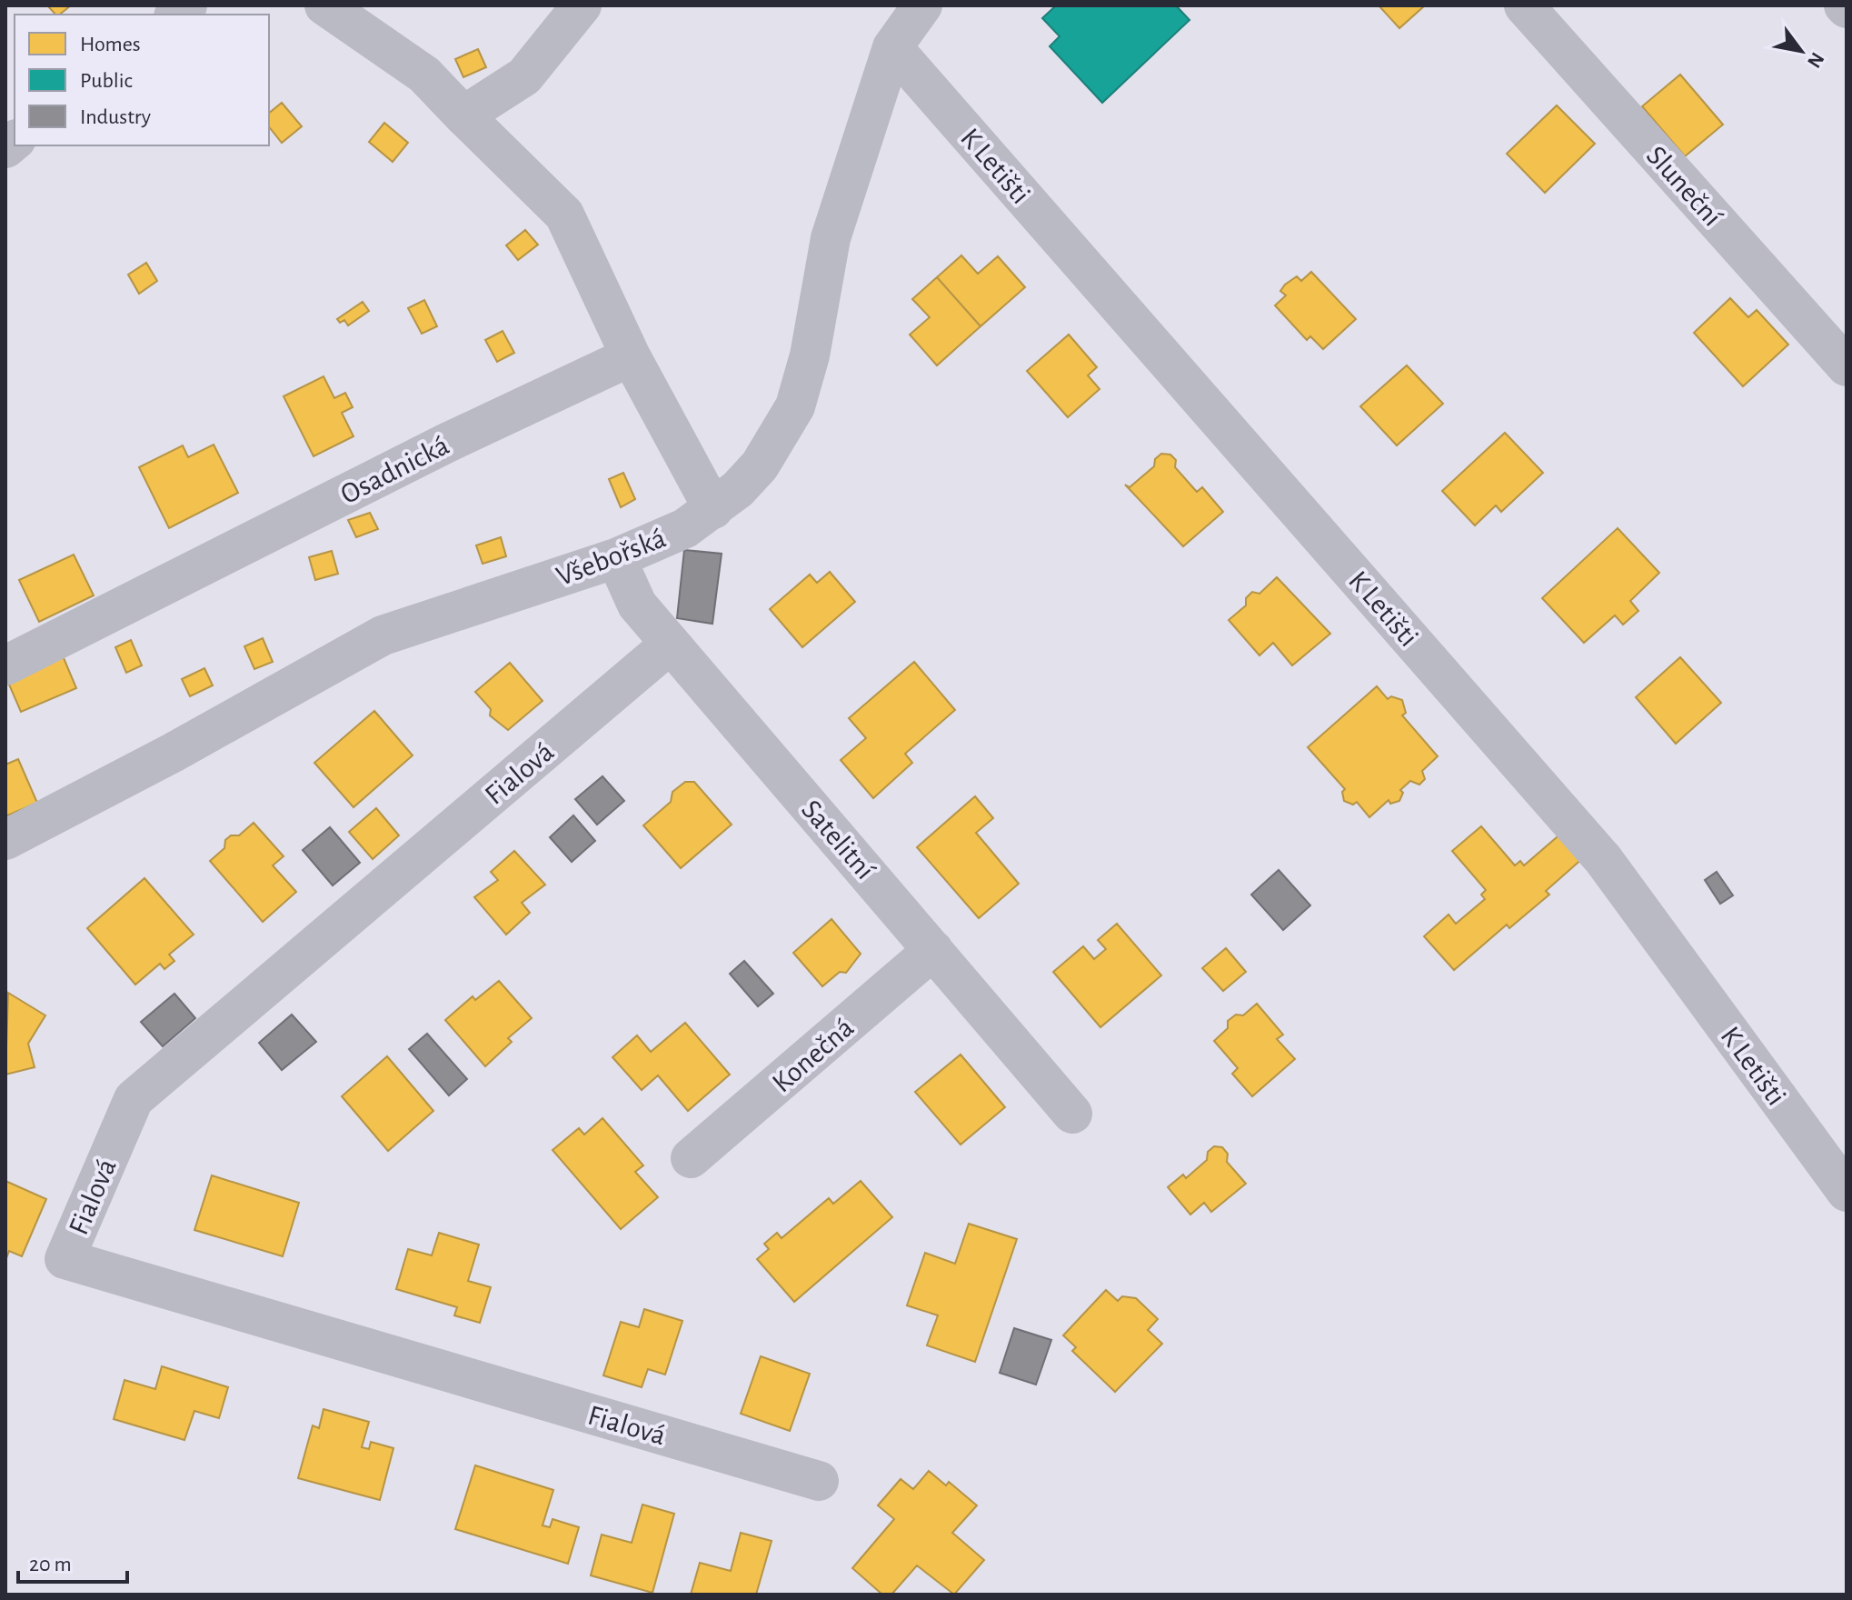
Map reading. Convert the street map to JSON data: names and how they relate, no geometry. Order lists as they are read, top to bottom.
{
  "streets": {
    "street": [
      "K Letišti",
      "Sluneční",
      "Osadnická",
      "Všebořská",
      "Fialová",
      "Satelitní",
      "Konečná"
    ]
  },
  "crossings": [
    ["K Letišti", "Všebořská"],
    ["Všebořská", "Satelitní"],
    ["Fialová", "Satelitní"],
    ["Satelitní", "Konečná"]
  ],
  "legend": ["Homes", "Public", "Industry"],
  "scale_bar": "20 m",
  "north": "bottom right"
}
